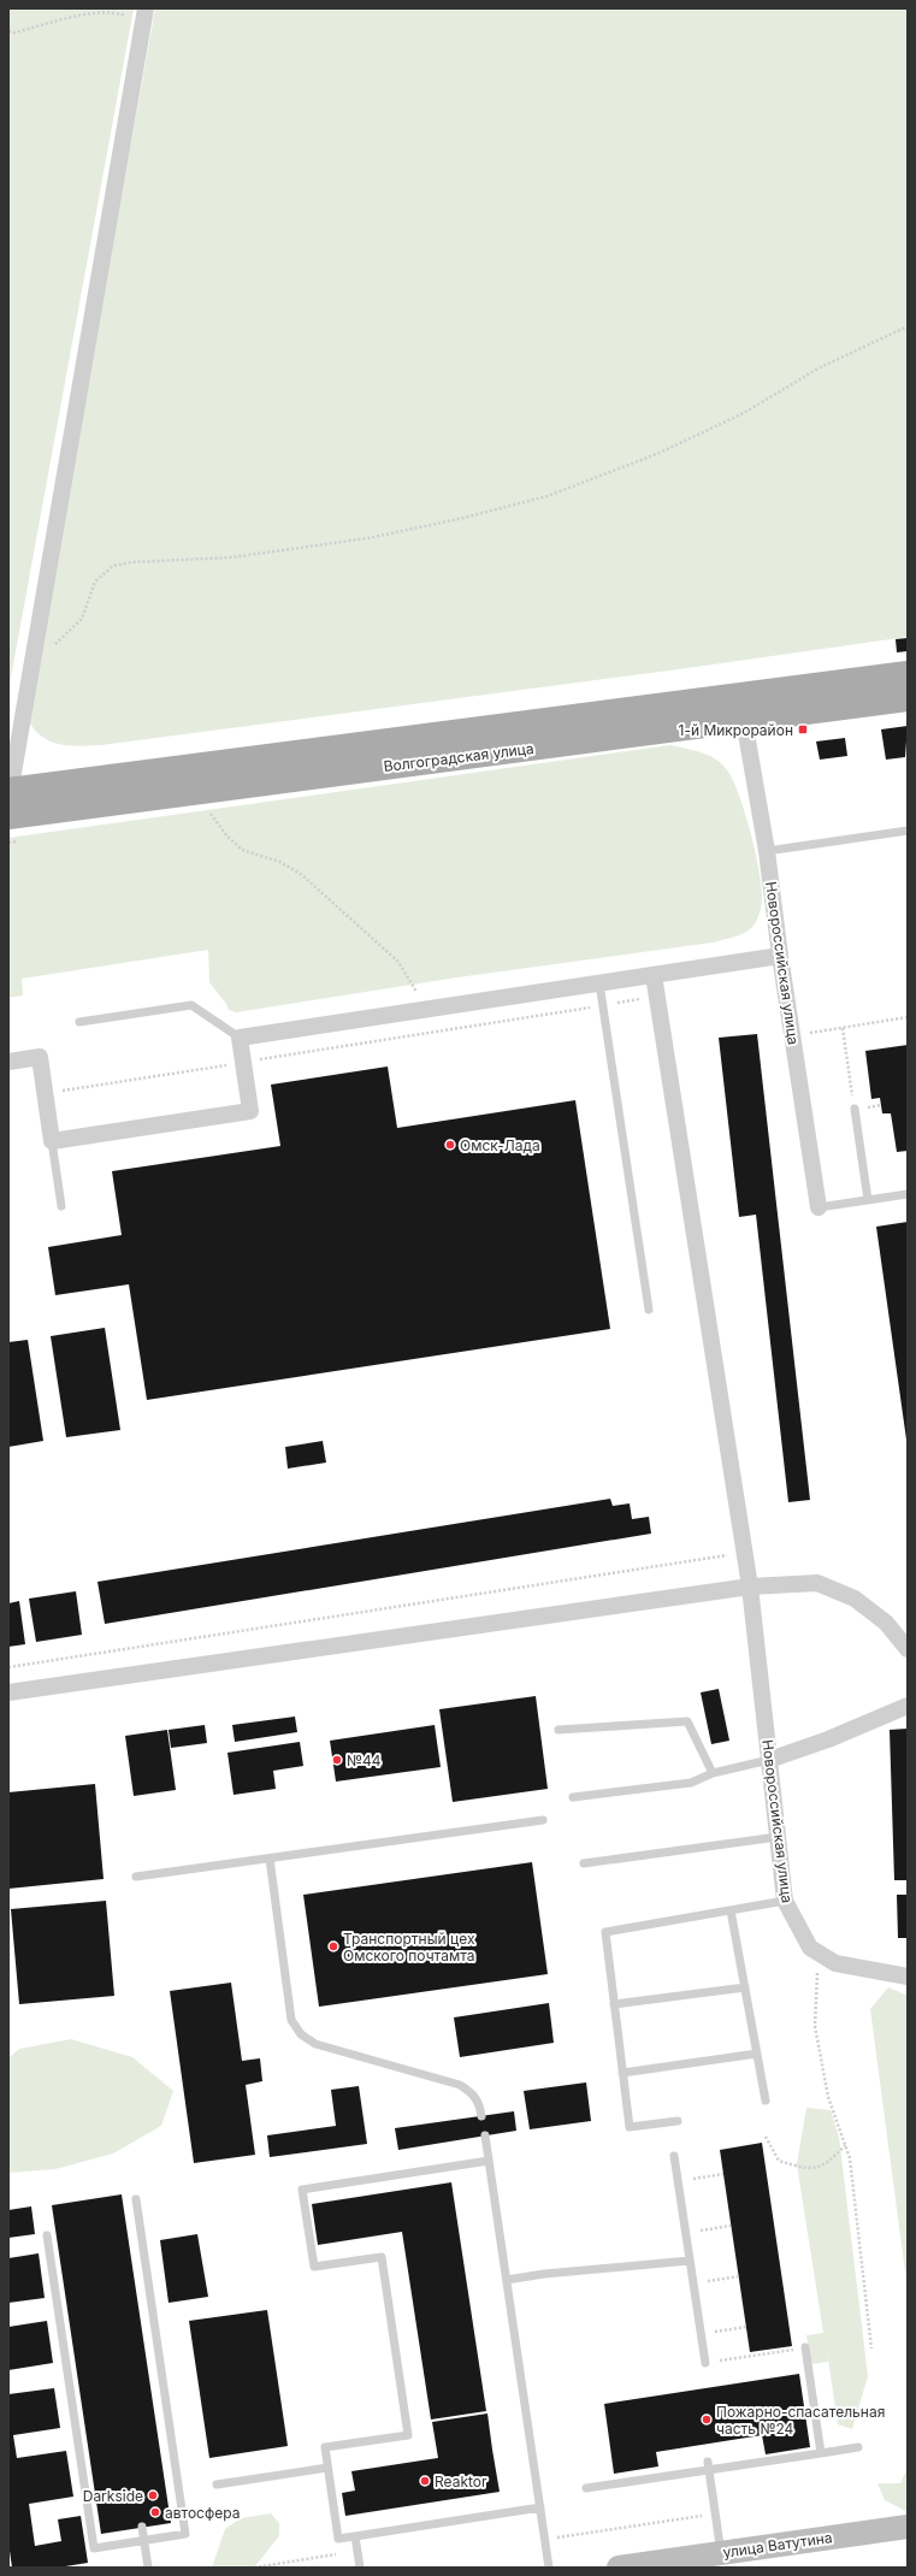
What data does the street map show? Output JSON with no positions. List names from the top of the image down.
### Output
{
  "streets": {
    "main road": ["Волгоградская улица", "улица Ватутина"],
    "street": ["Новороссийская улица"]
  },
  "crossings": [
    ["Волгоградская улица", "Новороссийская улица"]
  ],
  "places": {
    "transit": ["1-й Микрорайон"],
    "other": [
      "Омск-Лада",
      "№44",
      "Транспортный цех Омского почтамта",
      "Пожарно-спасательная часть №24",
      "Reaktor",
      "Darkside",
      "автосфера"
    ]
  }
}
